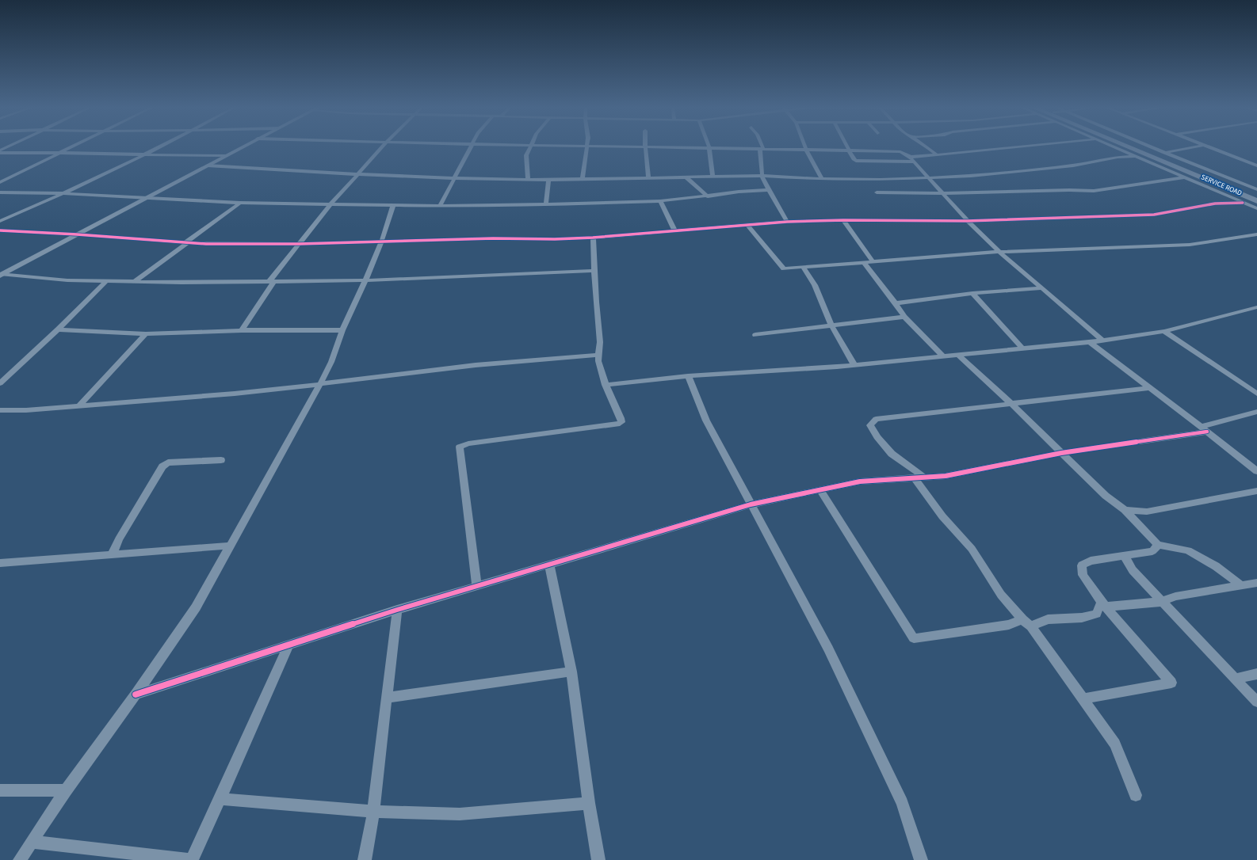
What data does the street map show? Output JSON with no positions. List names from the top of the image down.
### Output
{
  "streets": {
    "street": ["SERVICE ROAD"]
  }
}
